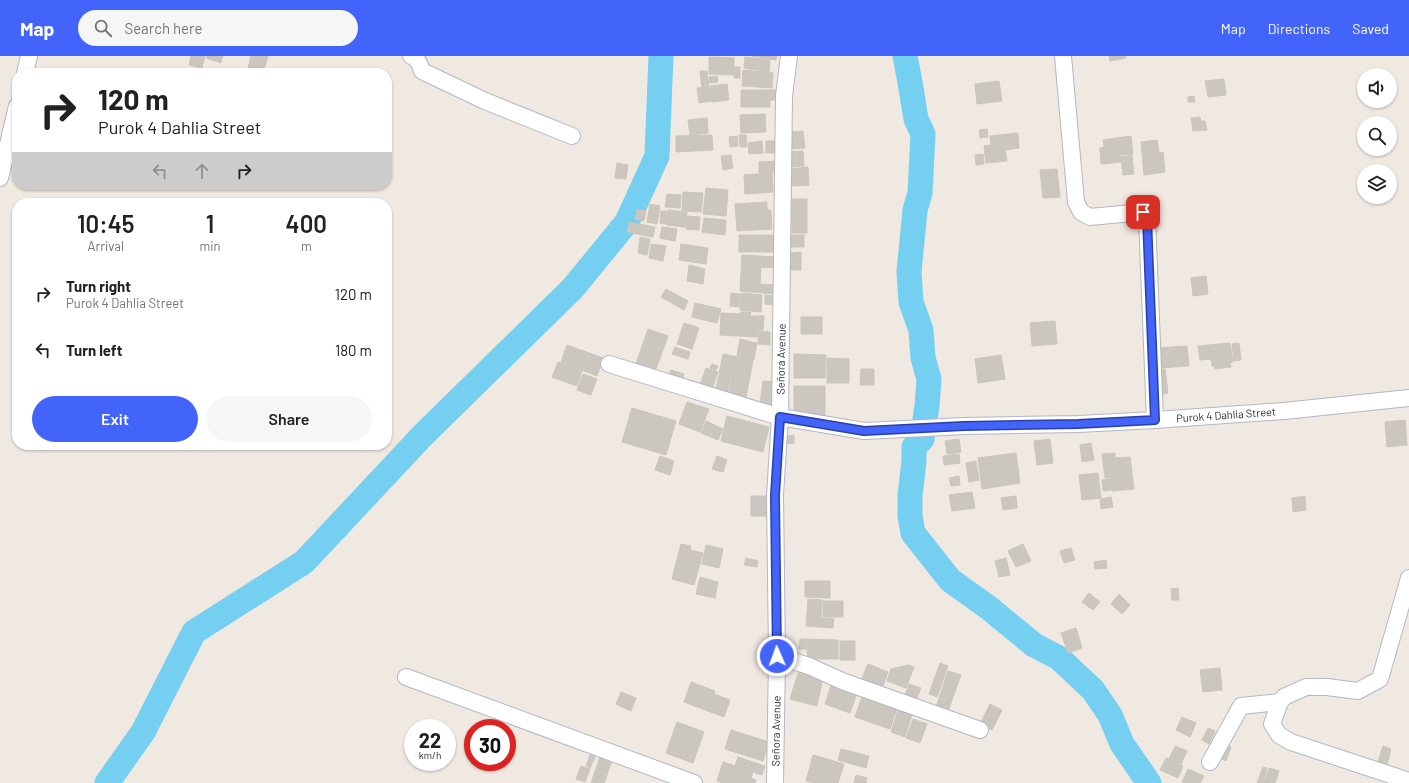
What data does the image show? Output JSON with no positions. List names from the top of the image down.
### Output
{
  "streets": {
    "street": ["Señora Avenue", "Purok 4 Dahlia Street"]
  },
  "crossings": [
    ["Señora Avenue", "Purok 4 Dahlia Street"]
  ],
  "page": {
    "header": "Map",
    "search": "Search here",
    "nav": ["Map", "Directions", "Saved"],
    "turn": ["120 m", "Purok 4 Dahlia Street"],
    "eta": [
      "10:45",
      "Arrival",
      "1",
      "min",
      "400",
      "m"
    ],
    "list": [
      {
        "name": "Turn right",
        "note": "Purok 4 Dahlia Street",
        "value": "120 m"
      },
      {
        "name": "Turn left",
        "value": "180 m"
      }
    ],
    "buttons": ["Exit", "Share"],
    "speed": "22 km/h",
    "limit": "30"
  }
}
